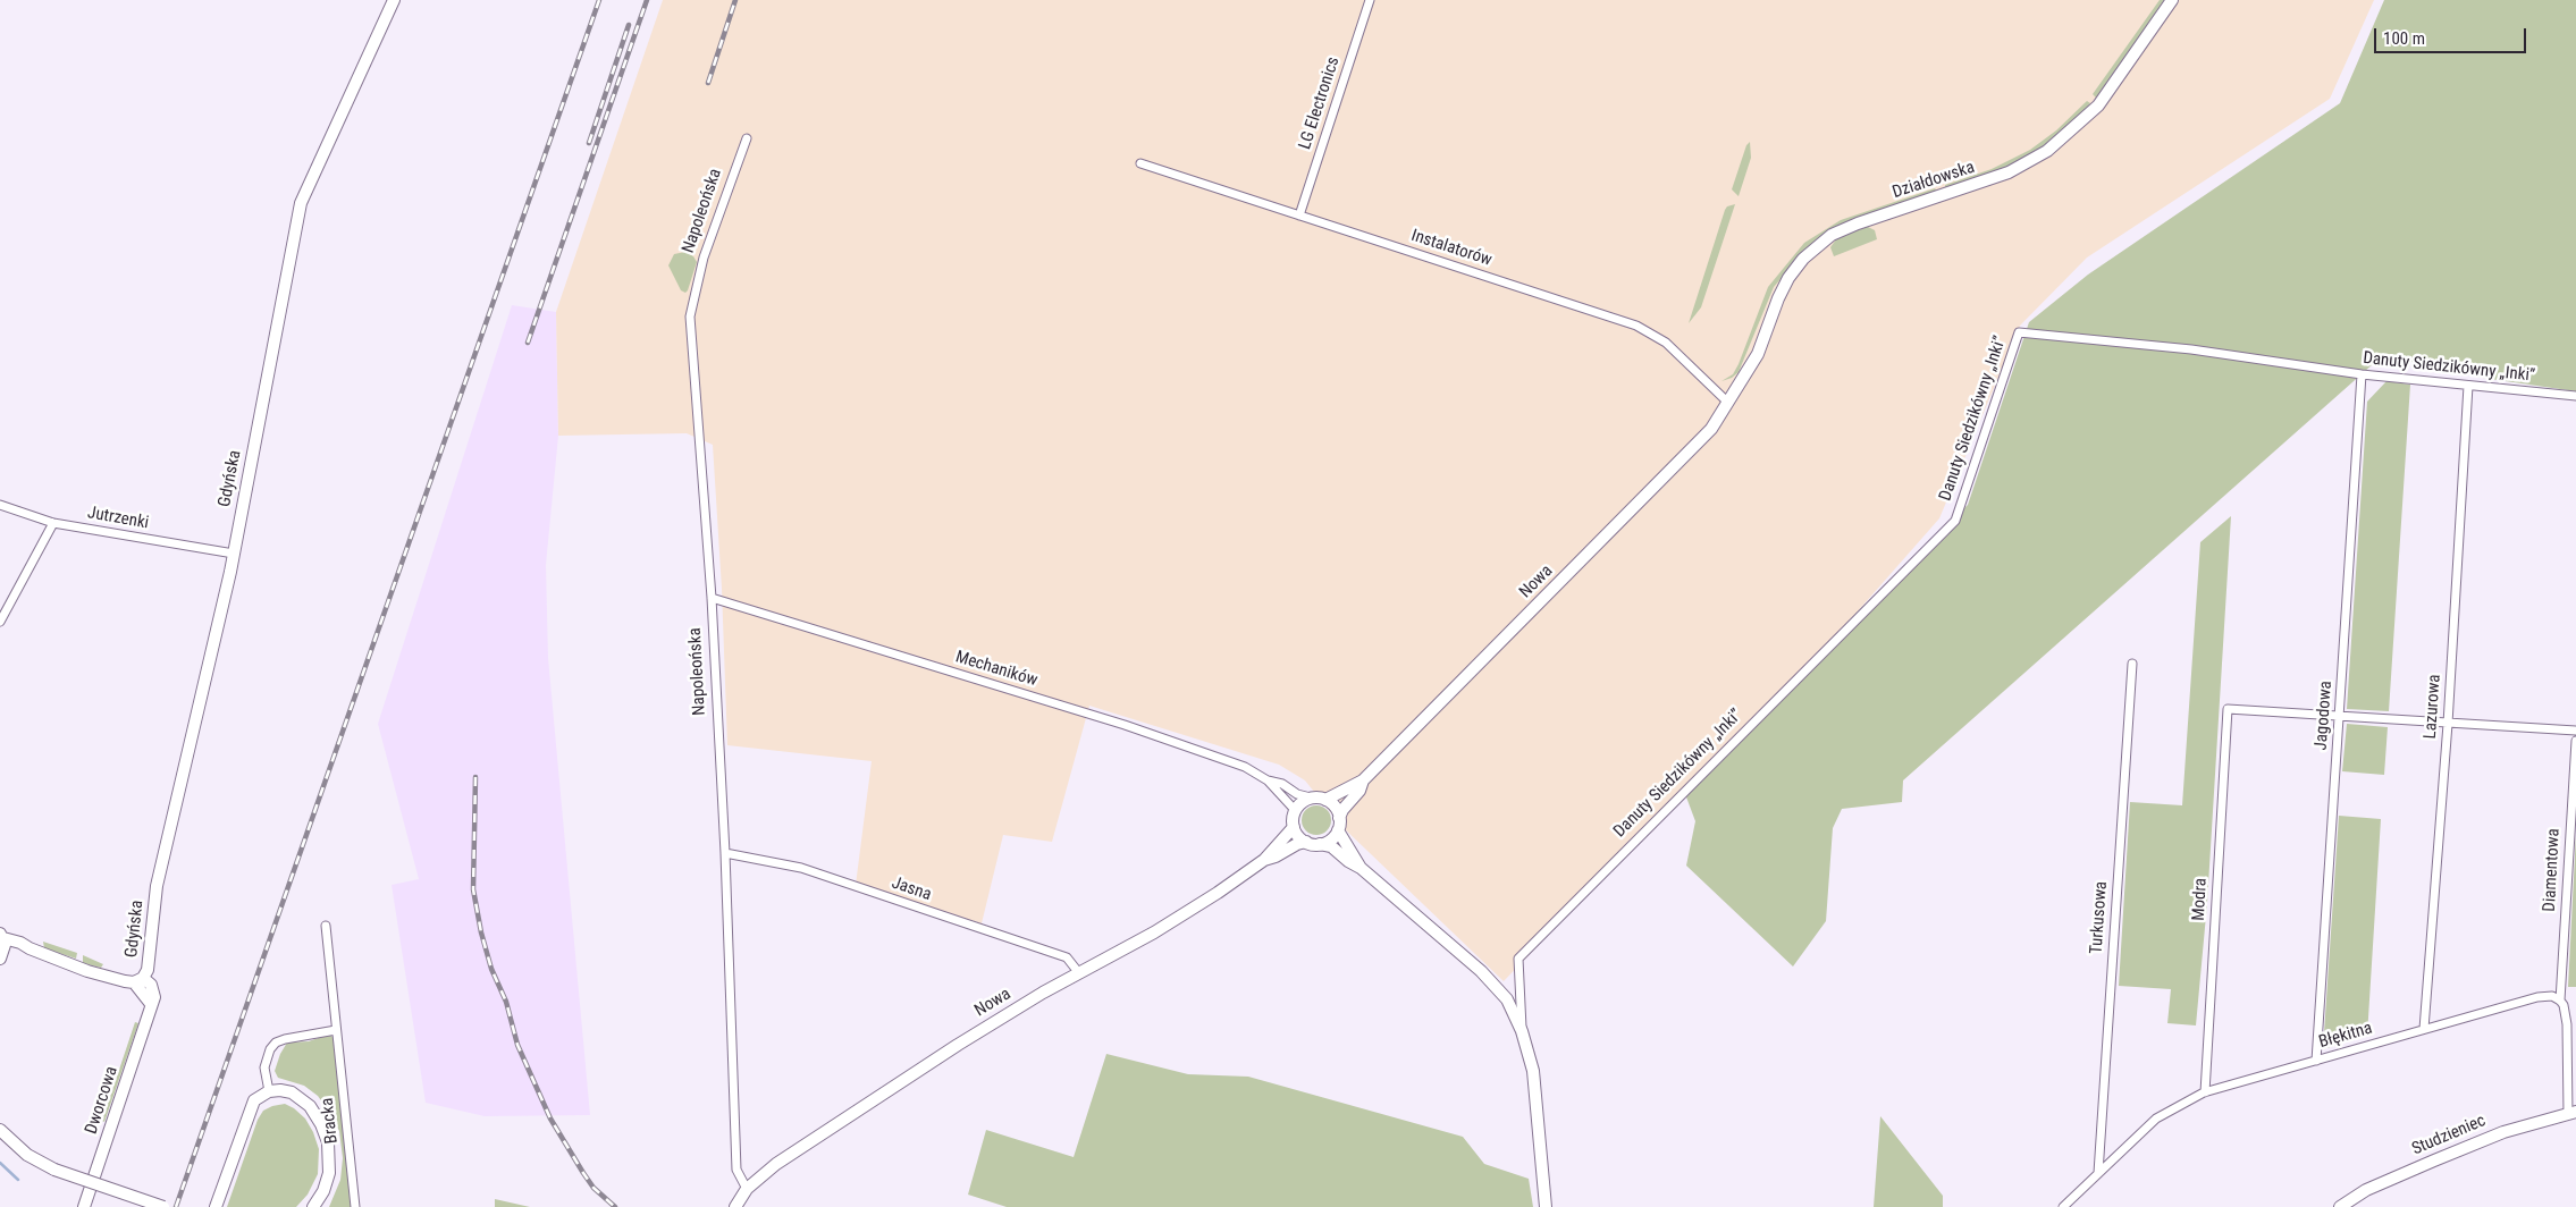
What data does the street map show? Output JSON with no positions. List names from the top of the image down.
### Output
{
  "streets": {
    "street": [
      "LG Electronics",
      "Działdowska",
      "Napoleońska",
      "Instalatorów",
      "Danuty Siedzikówny „Inki”",
      "Gdyńska",
      "Jutrzenki",
      "Nowa",
      "Mechaników",
      "Lazurowa",
      "Jagodowa",
      "Diamentowa",
      "Jasna",
      "Modra",
      "Turkusowa",
      "Błękitna",
      "Dworcowa",
      "Bracka",
      "Studzieniec"
    ]
  },
  "crossings": [
    ["LG Electronics", "Instalatorów"],
    ["Działdowska", "Instalatorów"],
    ["Działdowska", "Nowa"],
    ["Napoleońska", "Nowa"],
    ["Napoleońska", "Mechaników"],
    ["Napoleońska", "Jasna"],
    ["Instalatorów", "Nowa"],
    ["Danuty Siedzikówny „Inki”", "Lazurowa"],
    ["Danuty Siedzikówny „Inki”", "Jagodowa"],
    ["Gdyńska", "Jutrzenki"],
    ["Gdyńska", "Dworcowa"],
    ["Nowa", "Jasna"],
    ["Lazurowa", "Błękitna"],
    ["Jagodowa", "Modra"],
    ["Jagodowa", "Błękitna"],
    ["Diamentowa", "Błękitna"],
    ["Modra", "Błękitna"],
    ["Turkusowa", "Błękitna"]
  ],
  "scale_bar": "100 m"
}
